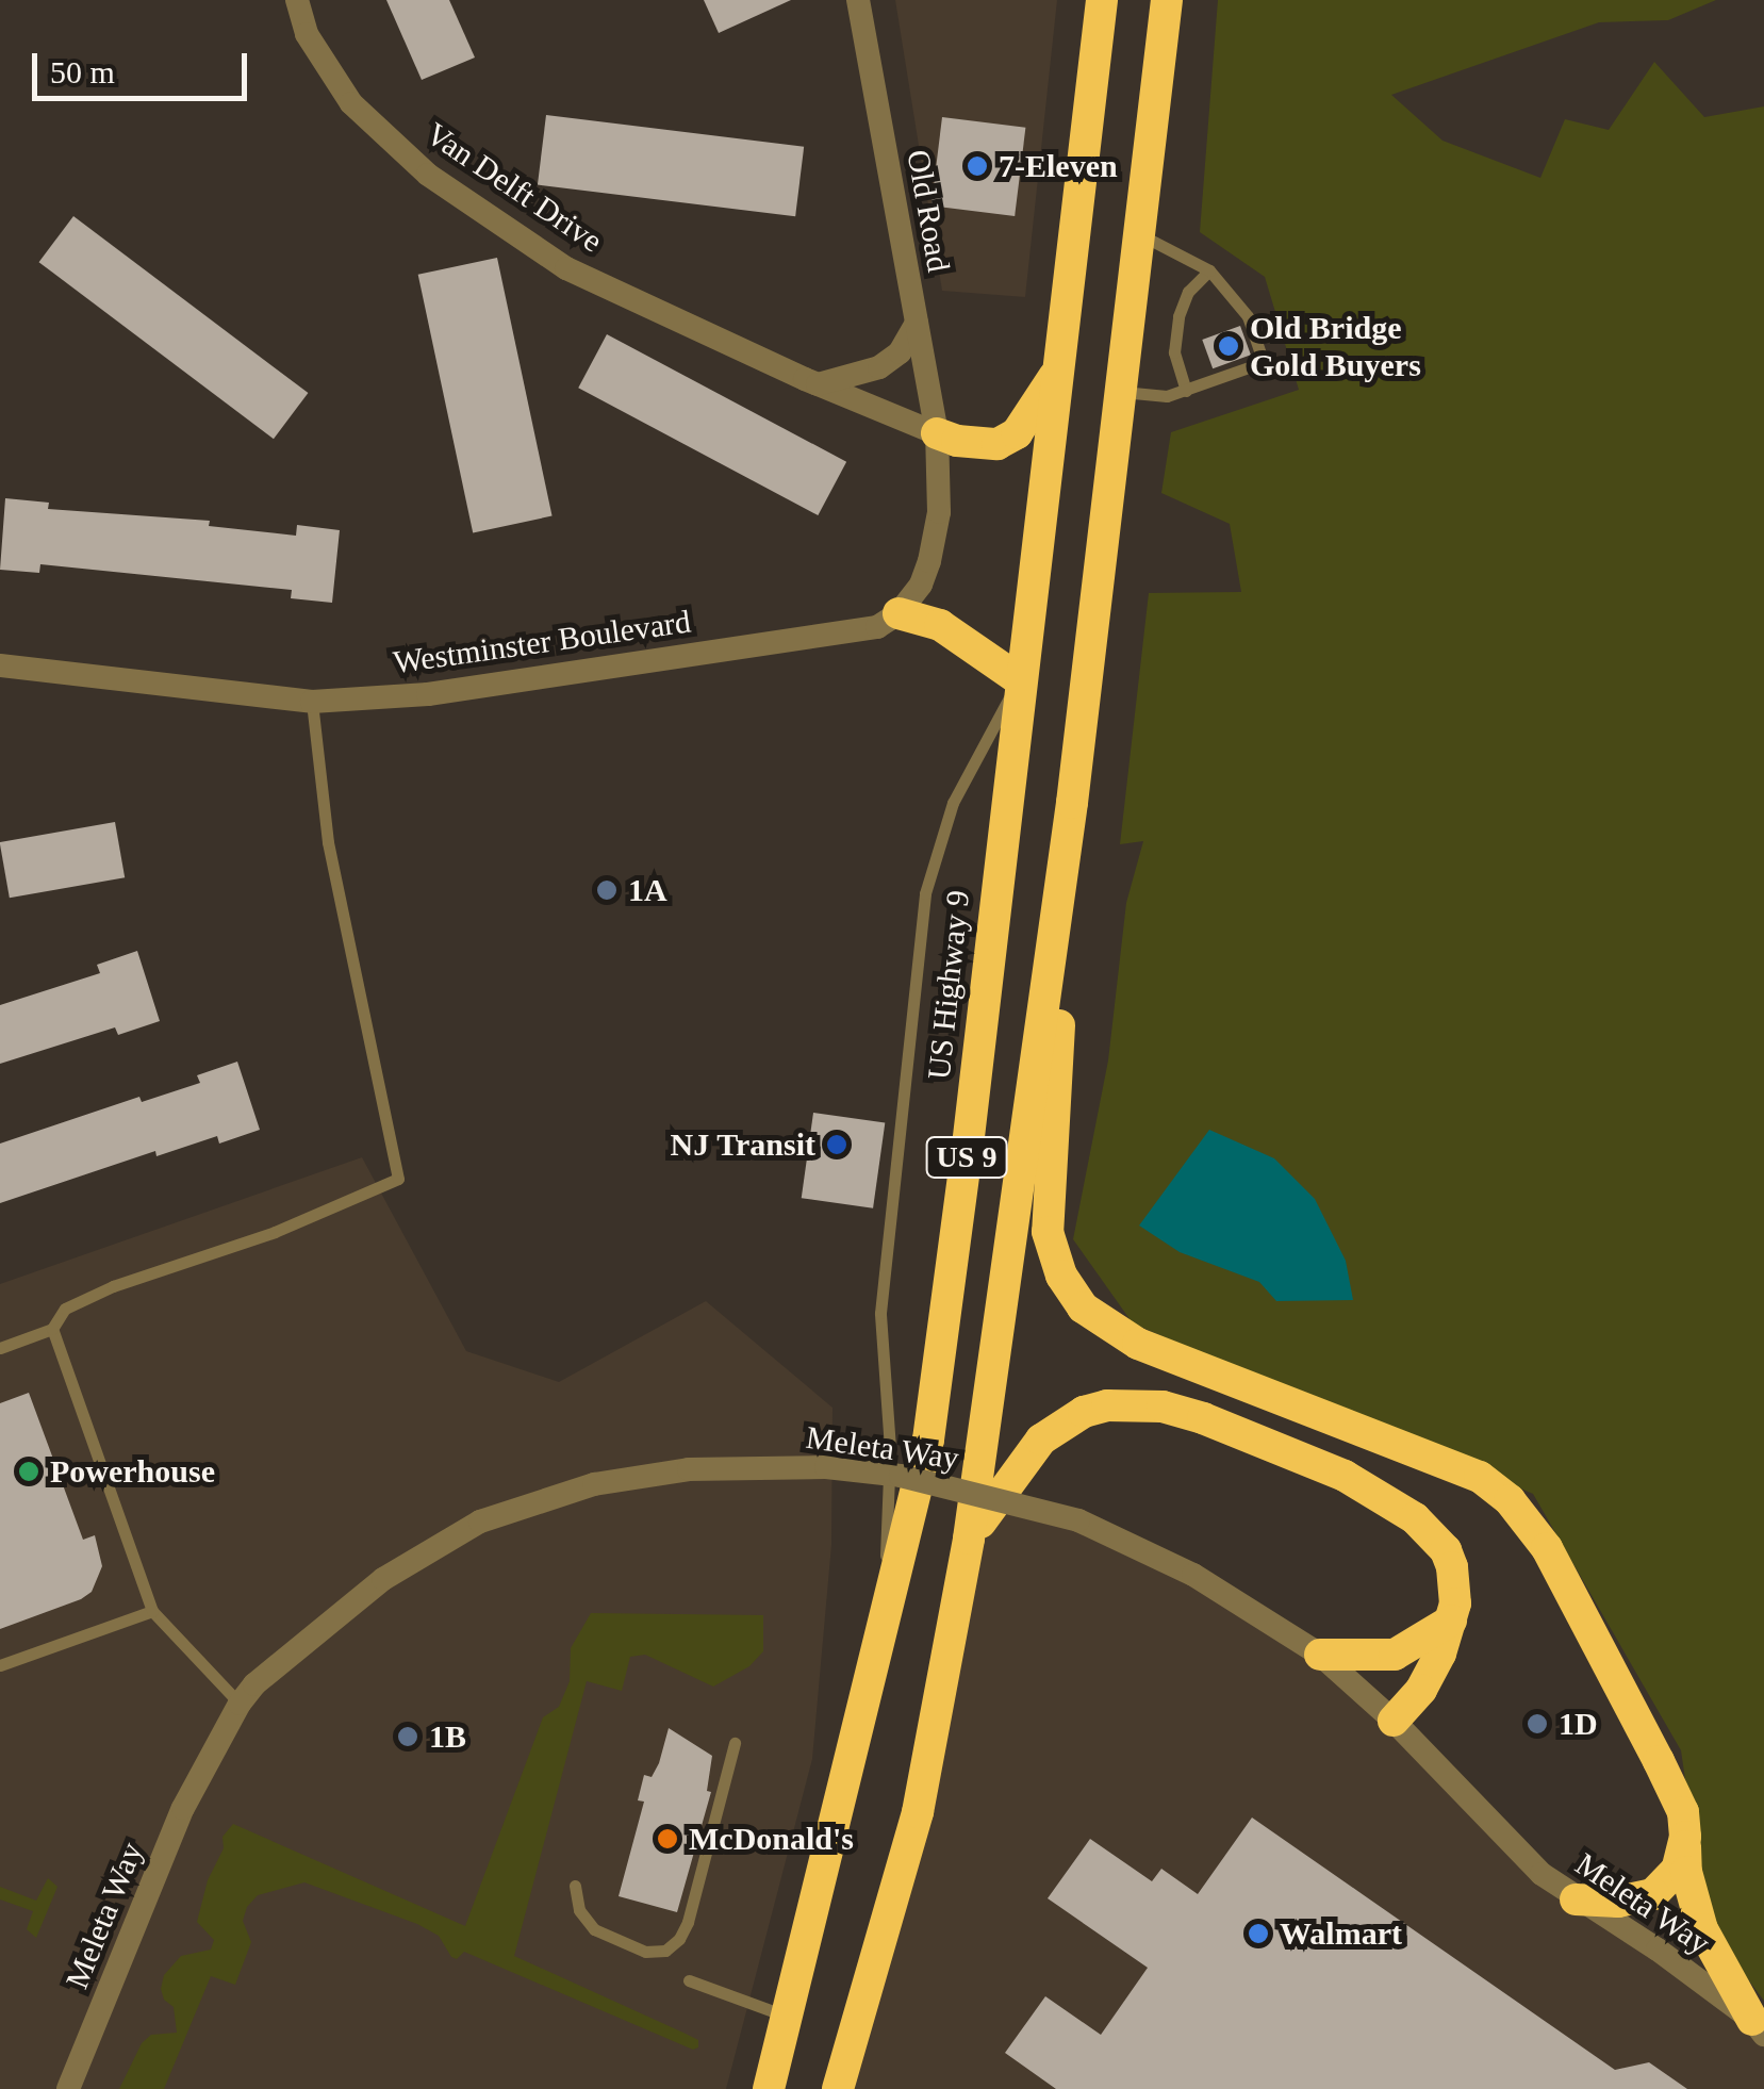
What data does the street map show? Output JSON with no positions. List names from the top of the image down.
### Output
{
  "streets": {
    "highway": ["US Highway 9", "US 9"],
    "street": [
      "Van Delft Drive",
      "Old Road",
      "Westminster Boulevard",
      "Meleta Way"
    ]
  },
  "crossings": [
    ["Van Delft Drive", "Old Road"]
  ],
  "places": [
    "7-Eleven",
    "Old Bridge Gold Buyers",
    "1A",
    "NJ Transit",
    "Powerhouse",
    "1D",
    "1B",
    "McDonald's",
    "Walmart"
  ],
  "scale_bar": "50 m"
}
